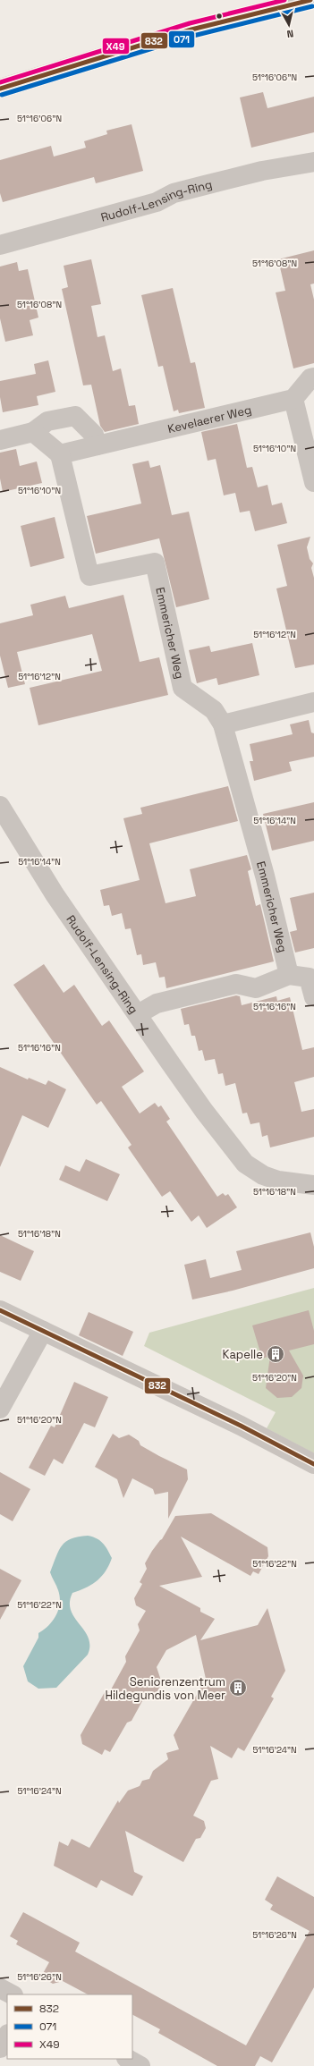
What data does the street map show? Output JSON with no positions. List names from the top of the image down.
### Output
{
  "streets": {
    "street": ["Rudolf-Lensing-Ring", "Kevelaerer Weg", "Emmericher Weg"]
  },
  "crossings": [
    ["Kevelaerer Weg", "Emmericher Weg"]
  ],
  "places": {
    "building": ["Kapelle", "Seniorenzentrum Hildegundis von Meer"]
  },
  "lines": ["transit line 832", "transit line X49", "transit line 071"],
  "legend": ["832", "071", "X49"],
  "north": "bottom",
  "coordinates": [
    "51°16'06\"N",
    "51°16'08\"N",
    "51°16'10\"N",
    "51°16'12\"N",
    "51°16'14\"N",
    "51°16'16\"N",
    "51°16'18\"N",
    "51°16'20\"N",
    "51°16'22\"N",
    "51°16'24\"N",
    "51°16'26\"N"
  ]
}
